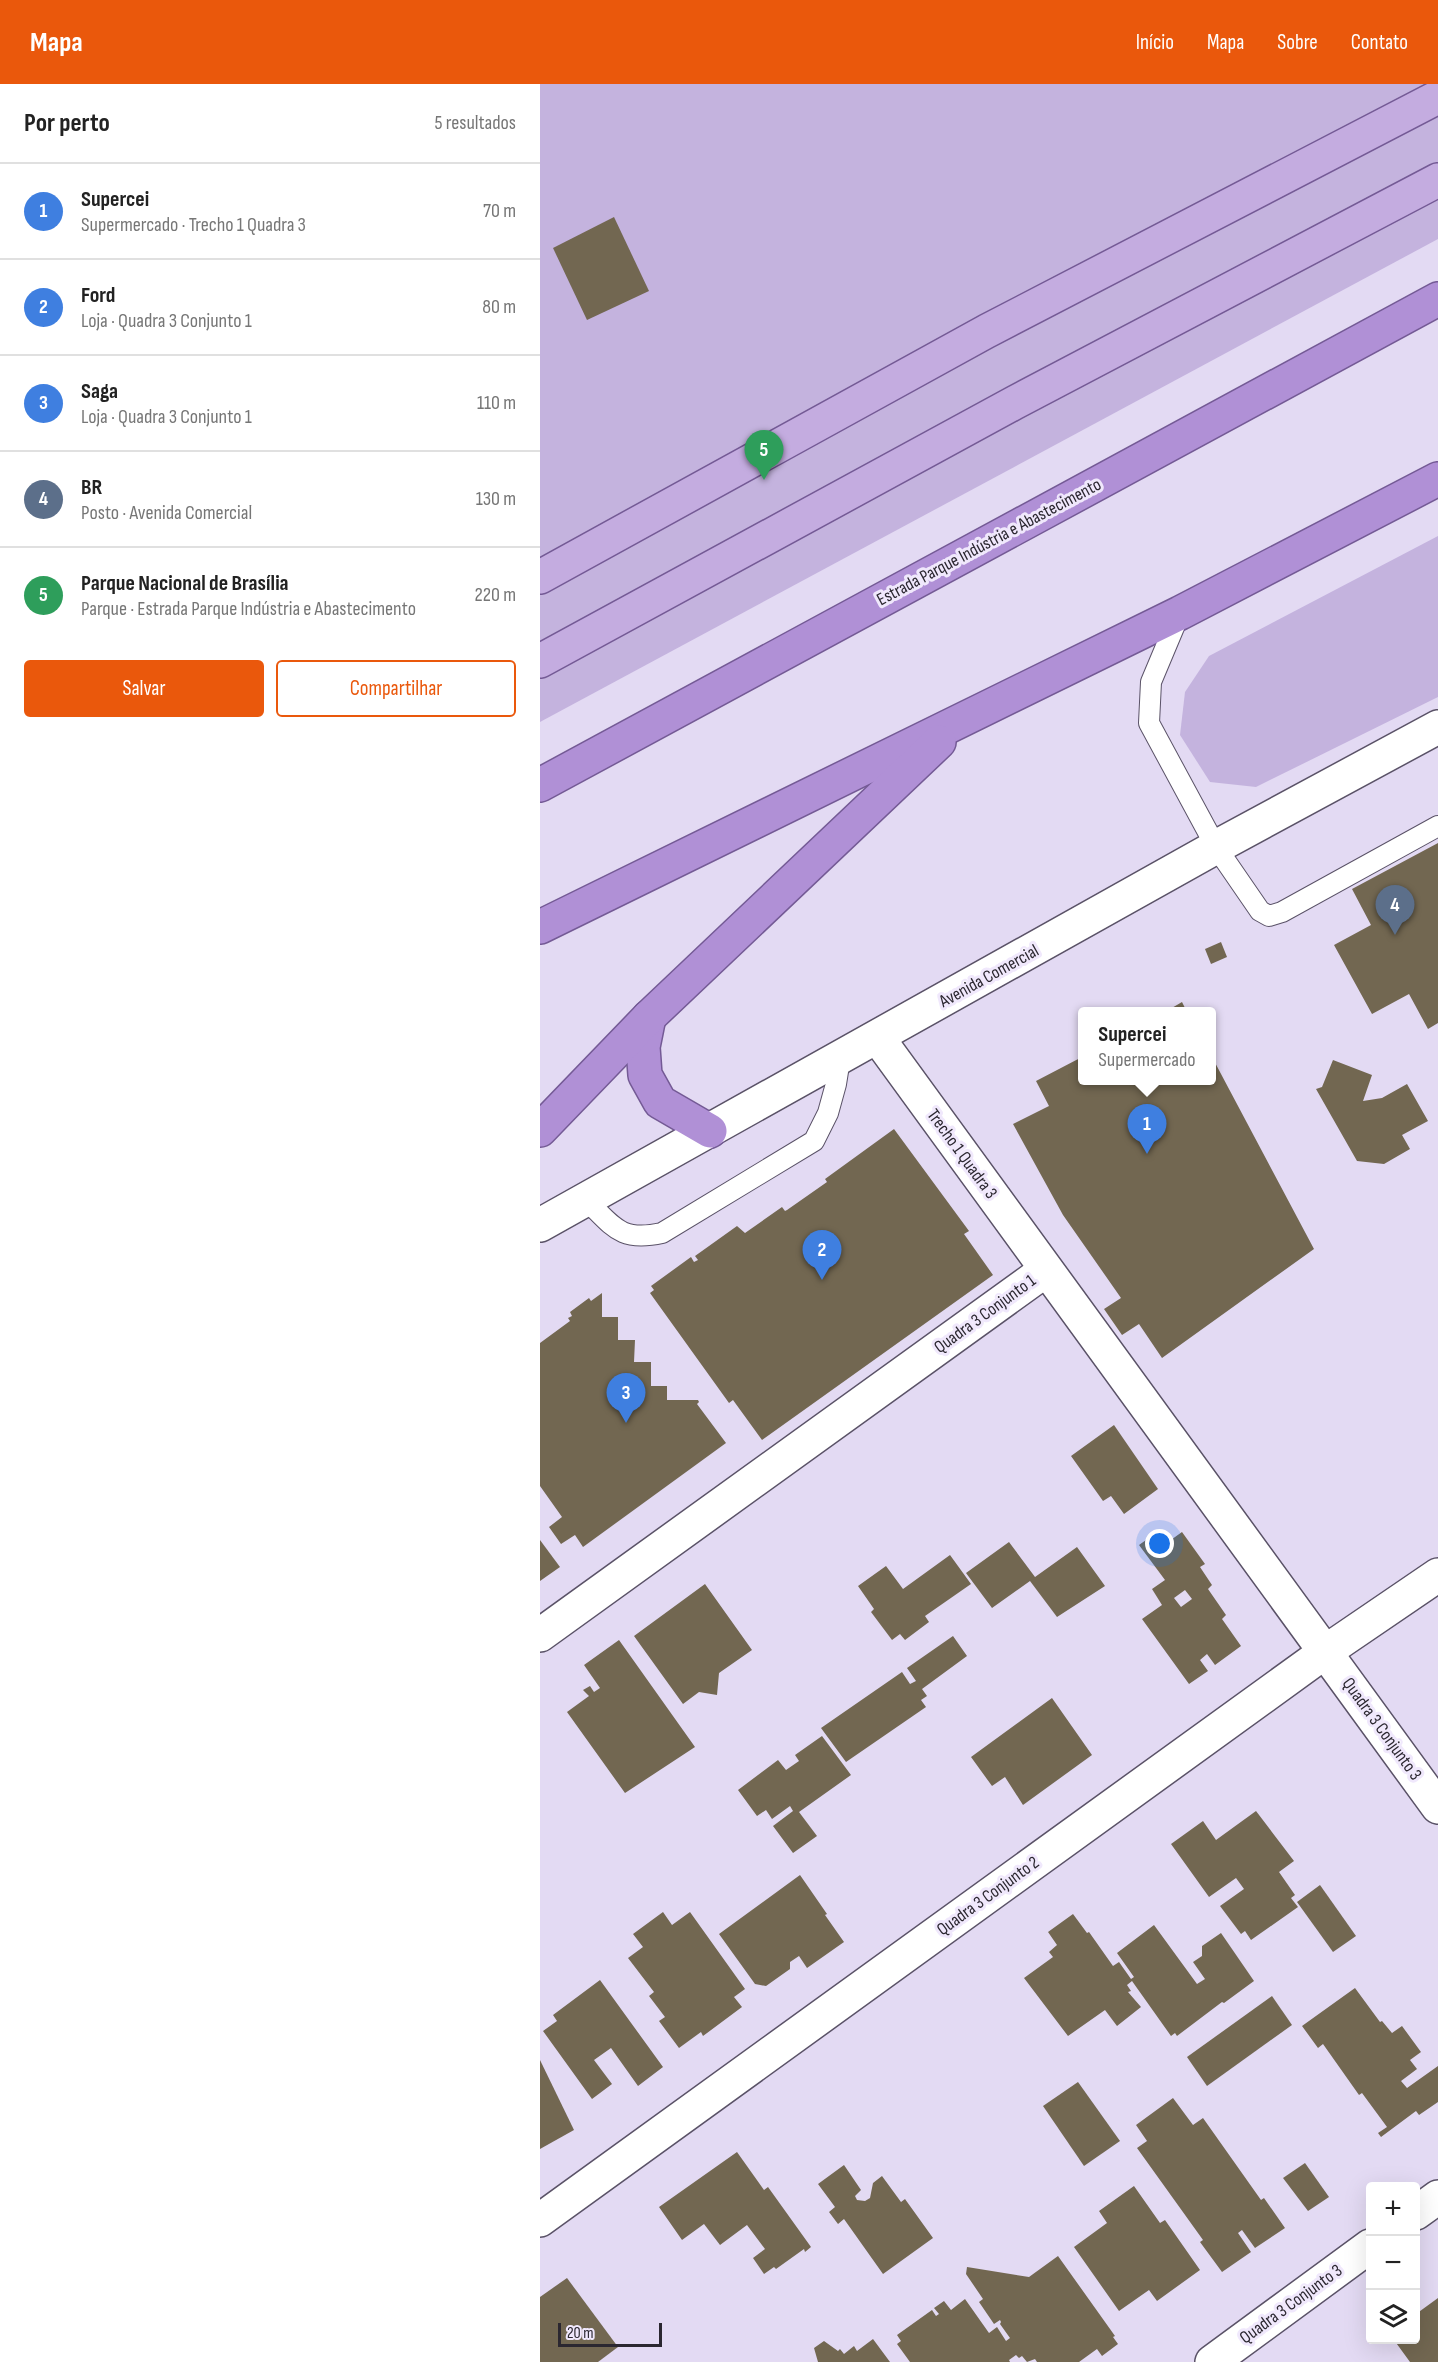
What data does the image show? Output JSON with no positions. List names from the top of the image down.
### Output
{
  "streets": {
    "highway": ["Estrada Parque Indústria e Abastecimento"],
    "street": [
      "Avenida Comercial",
      "Trecho 1 Quadra 3",
      "Quadra 3 Conjunto 1",
      "Quadra 3 Conjunto 3",
      "Quadra 3 Conjunto 2"
    ]
  },
  "crossings": [
    ["Avenida Comercial", "Trecho 1 Quadra 3"],
    ["Trecho 1 Quadra 3", "Quadra 3 Conjunto 1"],
    ["Quadra 3 Conjunto 1", "Quadra 3 Conjunto 3"],
    ["Quadra 3 Conjunto 1", "Quadra 3 Conjunto 2"],
    ["Quadra 3 Conjunto 3", "Quadra 3 Conjunto 2"]
  ],
  "scale_bar": "20 m",
  "page": {
    "header": "Mapa",
    "nav": [
      "Início",
      "Mapa",
      "Sobre",
      "Contato"
    ],
    "heading": ["Por perto", "5 resultados"],
    "list": [
      {
        "mark": "1",
        "name": "Supercei",
        "note": "Supermercado · Trecho 1 Quadra 3",
        "value": "70 m"
      },
      {
        "mark": "2",
        "name": "Ford",
        "note": "Loja · Quadra 3 Conjunto 1",
        "value": "80 m"
      },
      {
        "mark": "3",
        "name": "Saga",
        "note": "Loja · Quadra 3 Conjunto 1",
        "value": "110 m"
      },
      {
        "mark": "4",
        "name": "BR",
        "note": "Posto · Avenida Comercial",
        "value": "130 m"
      },
      {
        "mark": "5",
        "name": "Parque Nacional de Brasília",
        "note": "Parque · Estrada Parque Indústria e Abastecimento",
        "value": "220 m"
      }
    ],
    "pins": [
      "5",
      "4",
      "1",
      "2",
      "3"
    ],
    "buttons": ["Salvar", "Compartilhar"],
    "popup": ["Supercei", "Supermercado"],
    "map_buttons": ["+", "−"],
    "scale": "20 m"
  }
}
